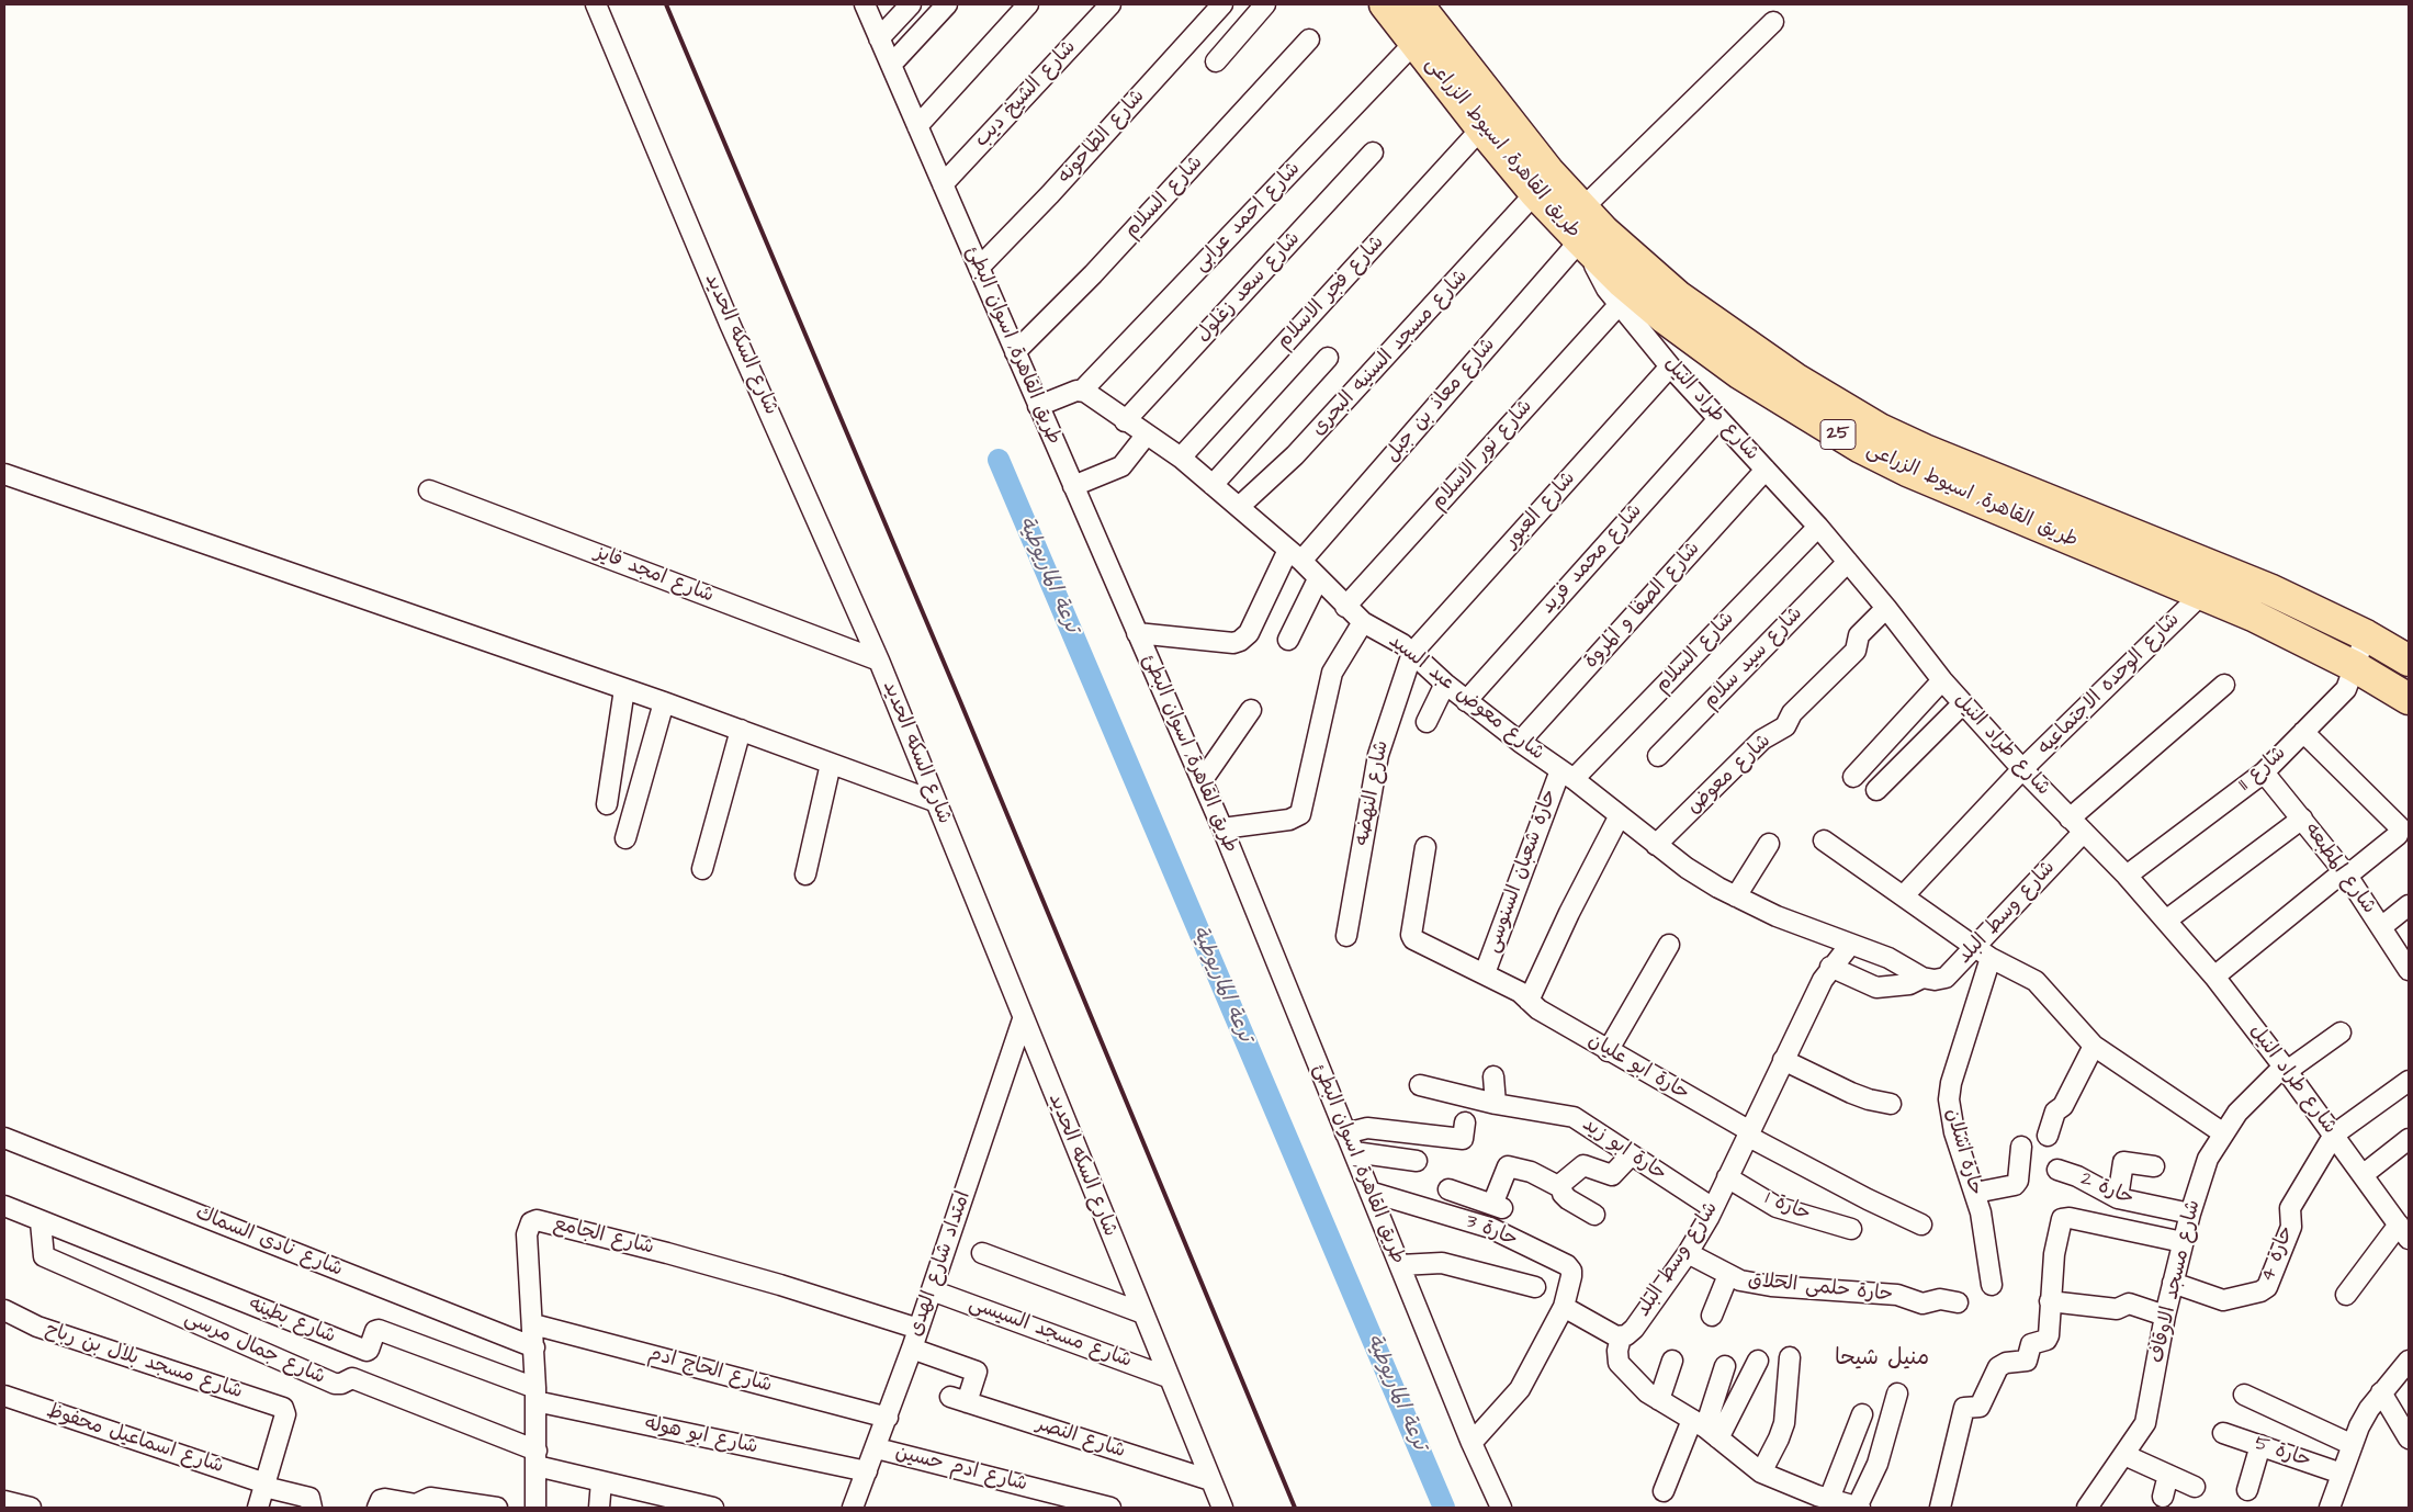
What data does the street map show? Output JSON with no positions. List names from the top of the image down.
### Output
{
  "streets": {
    "highway": ["طريق القاهرة, اسيوط الزراعى", "25"],
    "street": [
      "شارع الشيخ ديب",
      "شارع الطاحونه",
      "شارع السلام",
      "شارع احمد عرابى",
      "شارع سعد زغلول",
      "شارع فجر الاسلام",
      "شارع السكه الحديد",
      "طريق القاهرة, اسوان البطئ",
      "شارع مسجد السنيه البحرى",
      "شارع معاذ بن جبل",
      "شارع طراد النيل",
      "شارع نور الاسلام",
      "شارع العبور",
      "شارع محمد فريد",
      "شارع امجد فايز",
      "شارع الصفا و المروة",
      "شارع سيد سلام",
      "شارع الوحده الاجتماعيه",
      "شارع معوض عبد السيد",
      "شارع 11",
      "شارع معوض",
      "شارع النهضه",
      "شارع المطبعه",
      "حارة شعبان السنوسى",
      "شارع وسط البلد",
      "حارة ابو عليان",
      "حارة ابو زيد",
      "حارة اشلان",
      "حارة 2",
      "حارة 1",
      "حارة 3",
      "شارع الجامع",
      "شارع نادى السماك",
      "حارة 4",
      "امتداد شارع الهدى",
      "شارع مسجد الاوقاف",
      "حارة حلمى الحلاق",
      "شارع بطينه",
      "شارع مسجد السيسى",
      "شارع جمال مرسى",
      "شارع مسجد بلال بن رباح",
      "شارع الحاج ادم",
      "شارع ابو هوله",
      "شارع النصر",
      "شارع اسماعيل محفوظ",
      "حارة 5",
      "شارع ادم حسين"
    ]
  },
  "crossings": [
    ["شارع الشيخ ديب", "طريق القاهرة, اسوان البطئ"],
    ["شارع الطاحونه", "طريق القاهرة, اسوان البطئ"],
    ["طريق القاهرة, اسيوط الزراعى", "شارع احمد عرابى"],
    ["طريق القاهرة, اسيوط الزراعى", "شارع فجر الاسلام"],
    ["طريق القاهرة, اسيوط الزراعى", "شارع مسجد السنيه البحرى"],
    ["طريق القاهرة, اسيوط الزراعى", "شارع معاذ بن جبل"],
    ["طريق القاهرة, اسيوط الزراعى", "شارع طراد النيل"],
    ["طريق القاهرة, اسيوط الزراعى", "شارع الوحده الاجتماعيه"],
    ["طريق القاهرة, اسيوط الزراعى", "شارع 11"],
    ["شارع السلام", "طريق القاهرة, اسوان البطئ"],
    ["شارع السلام", "شارع طراد النيل"],
    ["شارع السلام", "شارع معوض عبد السيد"],
    ["شارع السلام", "حارة شعبان السنوسى"],
    ["شارع احمد عرابى", "شارع معوض عبد السيد"],
    ["شارع سعد زغلول", "شارع معوض عبد السيد"],
    ["شارع فجر الاسلام", "شارع معوض عبد السيد"],
    ["شارع السكه الحديد", "شارع امجد فايز"],
    ["شارع السكه الحديد", "امتداد شارع الهدى"],
    ["شارع السكه الحديد", "شارع مسجد السيسى"],
    ["شارع السكه الحديد", "شارع النصر"],
    ["طريق القاهرة, اسوان البطئ", "شارع معاذ بن جبل"],
    ["طريق القاهرة, اسوان البطئ", "حارة 3"],
    ["شارع مسجد السنيه البحرى", "شارع معوض عبد السيد"],
    ["شارع معاذ بن جبل", "شارع طراد النيل"],
    ["شارع معاذ بن جبل", "شارع معوض عبد السيد"],
    ["شارع طراد النيل", "شارع نور الاسلام"],
    ["شارع طراد النيل", "شارع العبور"],
    ["شارع طراد النيل", "شارع محمد فريد"],
    ["شارع طراد النيل", "شارع الصفا و المروة"],
    ["شارع طراد النيل", "شارع سيد سلام"],
    ["شارع طراد النيل", "شارع الوحده الاجتماعيه"],
    ["شارع طراد النيل", "شارع 11"],
    ["شارع طراد النيل", "شارع معوض"],
    ["شارع طراد النيل", "شارع وسط البلد"],
    ["شارع طراد النيل", "حارة 4"],
    ["شارع طراد النيل", "شارع مسجد الاوقاف"],
    ["شارع نور الاسلام", "شارع معوض عبد السيد"],
    ["شارع العبور", "شارع معوض عبد السيد"],
    ["شارع العبور", "شارع النهضه"],
    ["شارع محمد فريد", "شارع معوض عبد السيد"],
    ["شارع الصفا و المروة", "شارع معوض عبد السيد"],
    ["شارع معوض عبد السيد", "شارع معوض"],
    ["شارع معوض عبد السيد", "شارع النهضه"],
    ["شارع معوض عبد السيد", "حارة شعبان السنوسى"],
    ["شارع معوض عبد السيد", "شارع وسط البلد"],
    ["شارع 11", "شارع المطبعه"],
    ["حارة شعبان السنوسى", "حارة ابو عليان"],
    ["شارع وسط البلد", "حارة ابو عليان"],
    ["شارع وسط البلد", "حارة ابو زيد"],
    ["شارع وسط البلد", "حارة اشلان"],
    ["شارع وسط البلد", "حارة 1"],
    ["شارع وسط البلد", "حارة حلمى الحلاق"],
    ["حارة 2", "شارع مسجد الاوقاف"],
    ["شارع الجامع", "شارع نادى السماك"],
    ["شارع الجامع", "امتداد شارع الهدى"],
    ["شارع الجامع", "شارع بطينه"],
    ["شارع الجامع", "شارع جمال مرسى"],
    ["شارع الجامع", "شارع الحاج ادم"],
    ["شارع الجامع", "شارع ابو هوله"],
    ["حارة 4", "شارع مسجد الاوقاف"],
    ["امتداد شارع الهدى", "شارع مسجد السيسى"],
    ["امتداد شارع الهدى", "شارع الحاج ادم"],
    ["امتداد شارع الهدى", "شارع ابو هوله"],
    ["امتداد شارع الهدى", "شارع النصر"],
    ["امتداد شارع الهدى", "شارع ادم حسين"],
    ["شارع بطينه", "شارع جمال مرسى"],
    ["شارع بطينه", "شارع ابو هوله"],
    ["شارع مسجد بلال بن رباح", "شارع اسماعيل محفوظ"]
  ],
  "districts": ["منيل شيحا"],
  "water": ["ترعة الماريوطية"]
}
